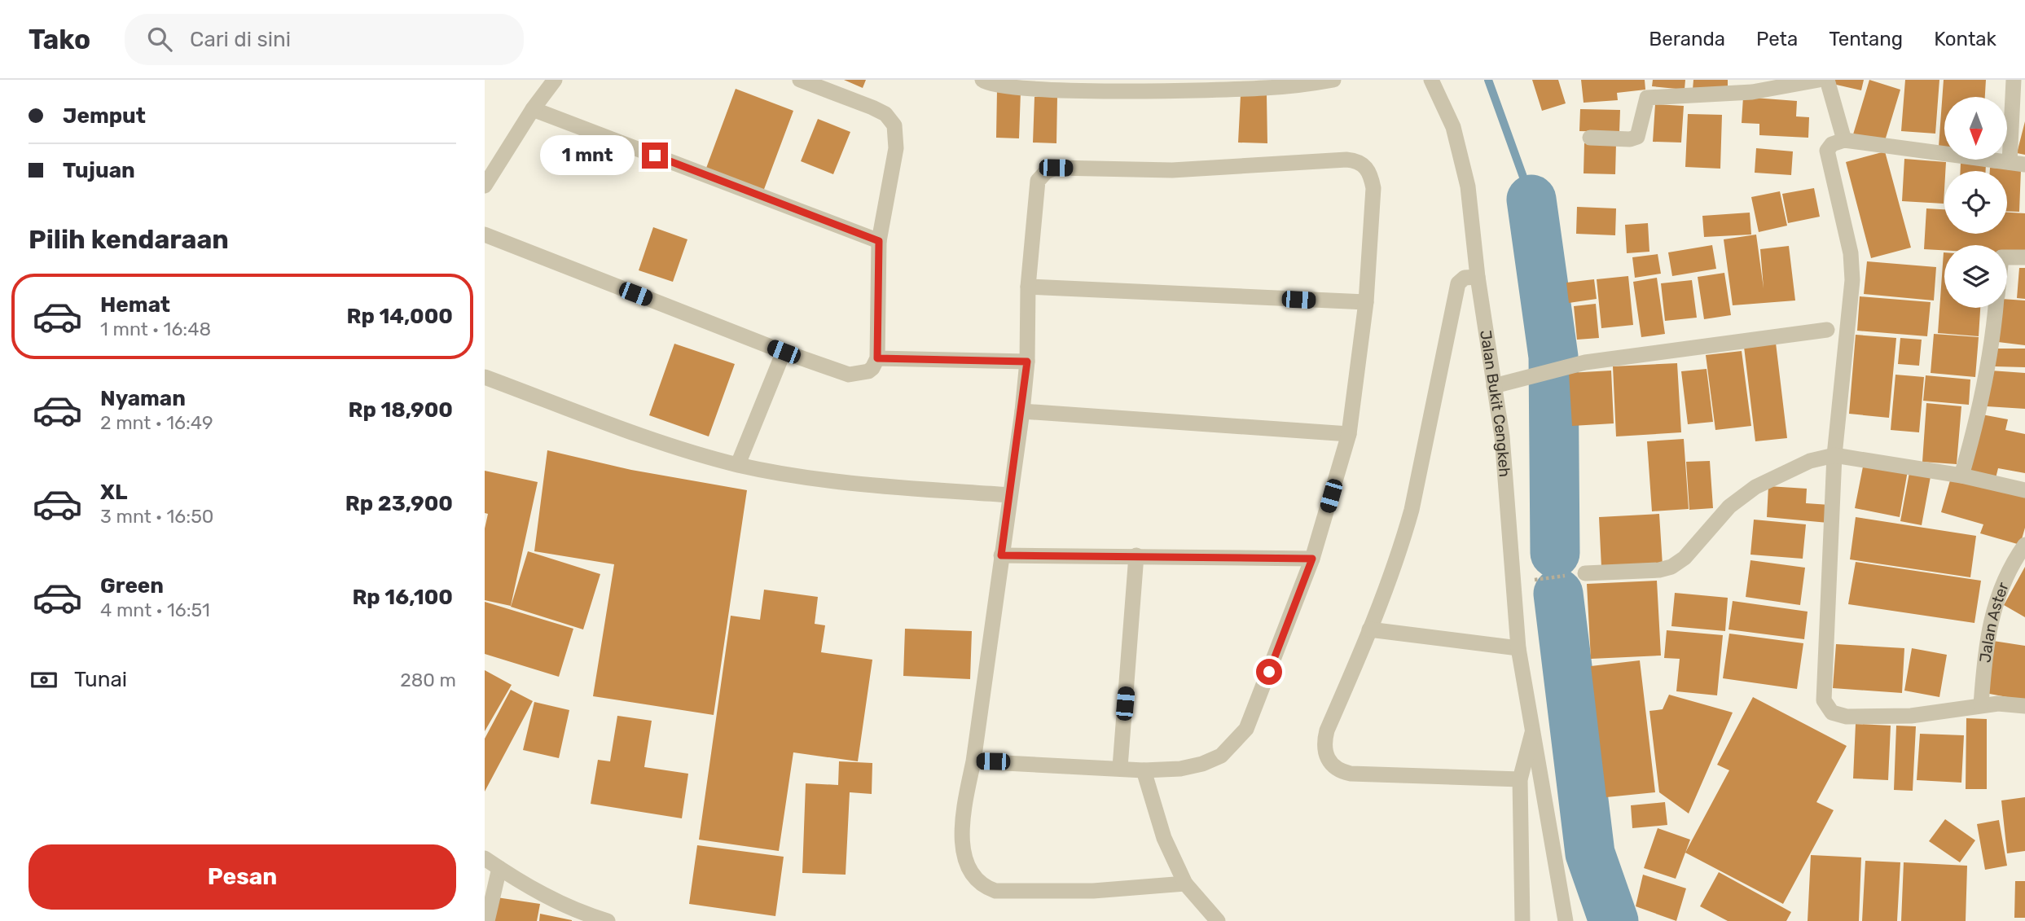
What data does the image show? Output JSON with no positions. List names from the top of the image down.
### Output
{
  "streets": {
    "street": ["Jalan Bukit Cengkeh", "Jalan Aster"]
  },
  "north": "bottom",
  "page": {
    "header": "Tako",
    "search": "Cari di sini",
    "nav": [
      "Beranda",
      "Peta",
      "Tentang",
      "Kontak"
    ],
    "banner": ["Jemput", "Tujuan"],
    "bubble": "1 mnt",
    "heading": "Pilih kendaraan",
    "list": [
      {
        "name": "Hemat",
        "note": "1 mnt · 16:48",
        "value": "Rp 14,000"
      },
      {
        "name": "Nyaman",
        "note": "2 mnt · 16:49",
        "value": "Rp 18,900"
      },
      {
        "name": "XL",
        "note": "3 mnt · 16:50",
        "value": "Rp 23,900"
      },
      {
        "name": "Green",
        "note": "4 mnt · 16:51",
        "value": "Rp 16,100"
      }
    ],
    "pay": ["Tunai", "280 m"],
    "buttons": "Pesan"
  }
}
